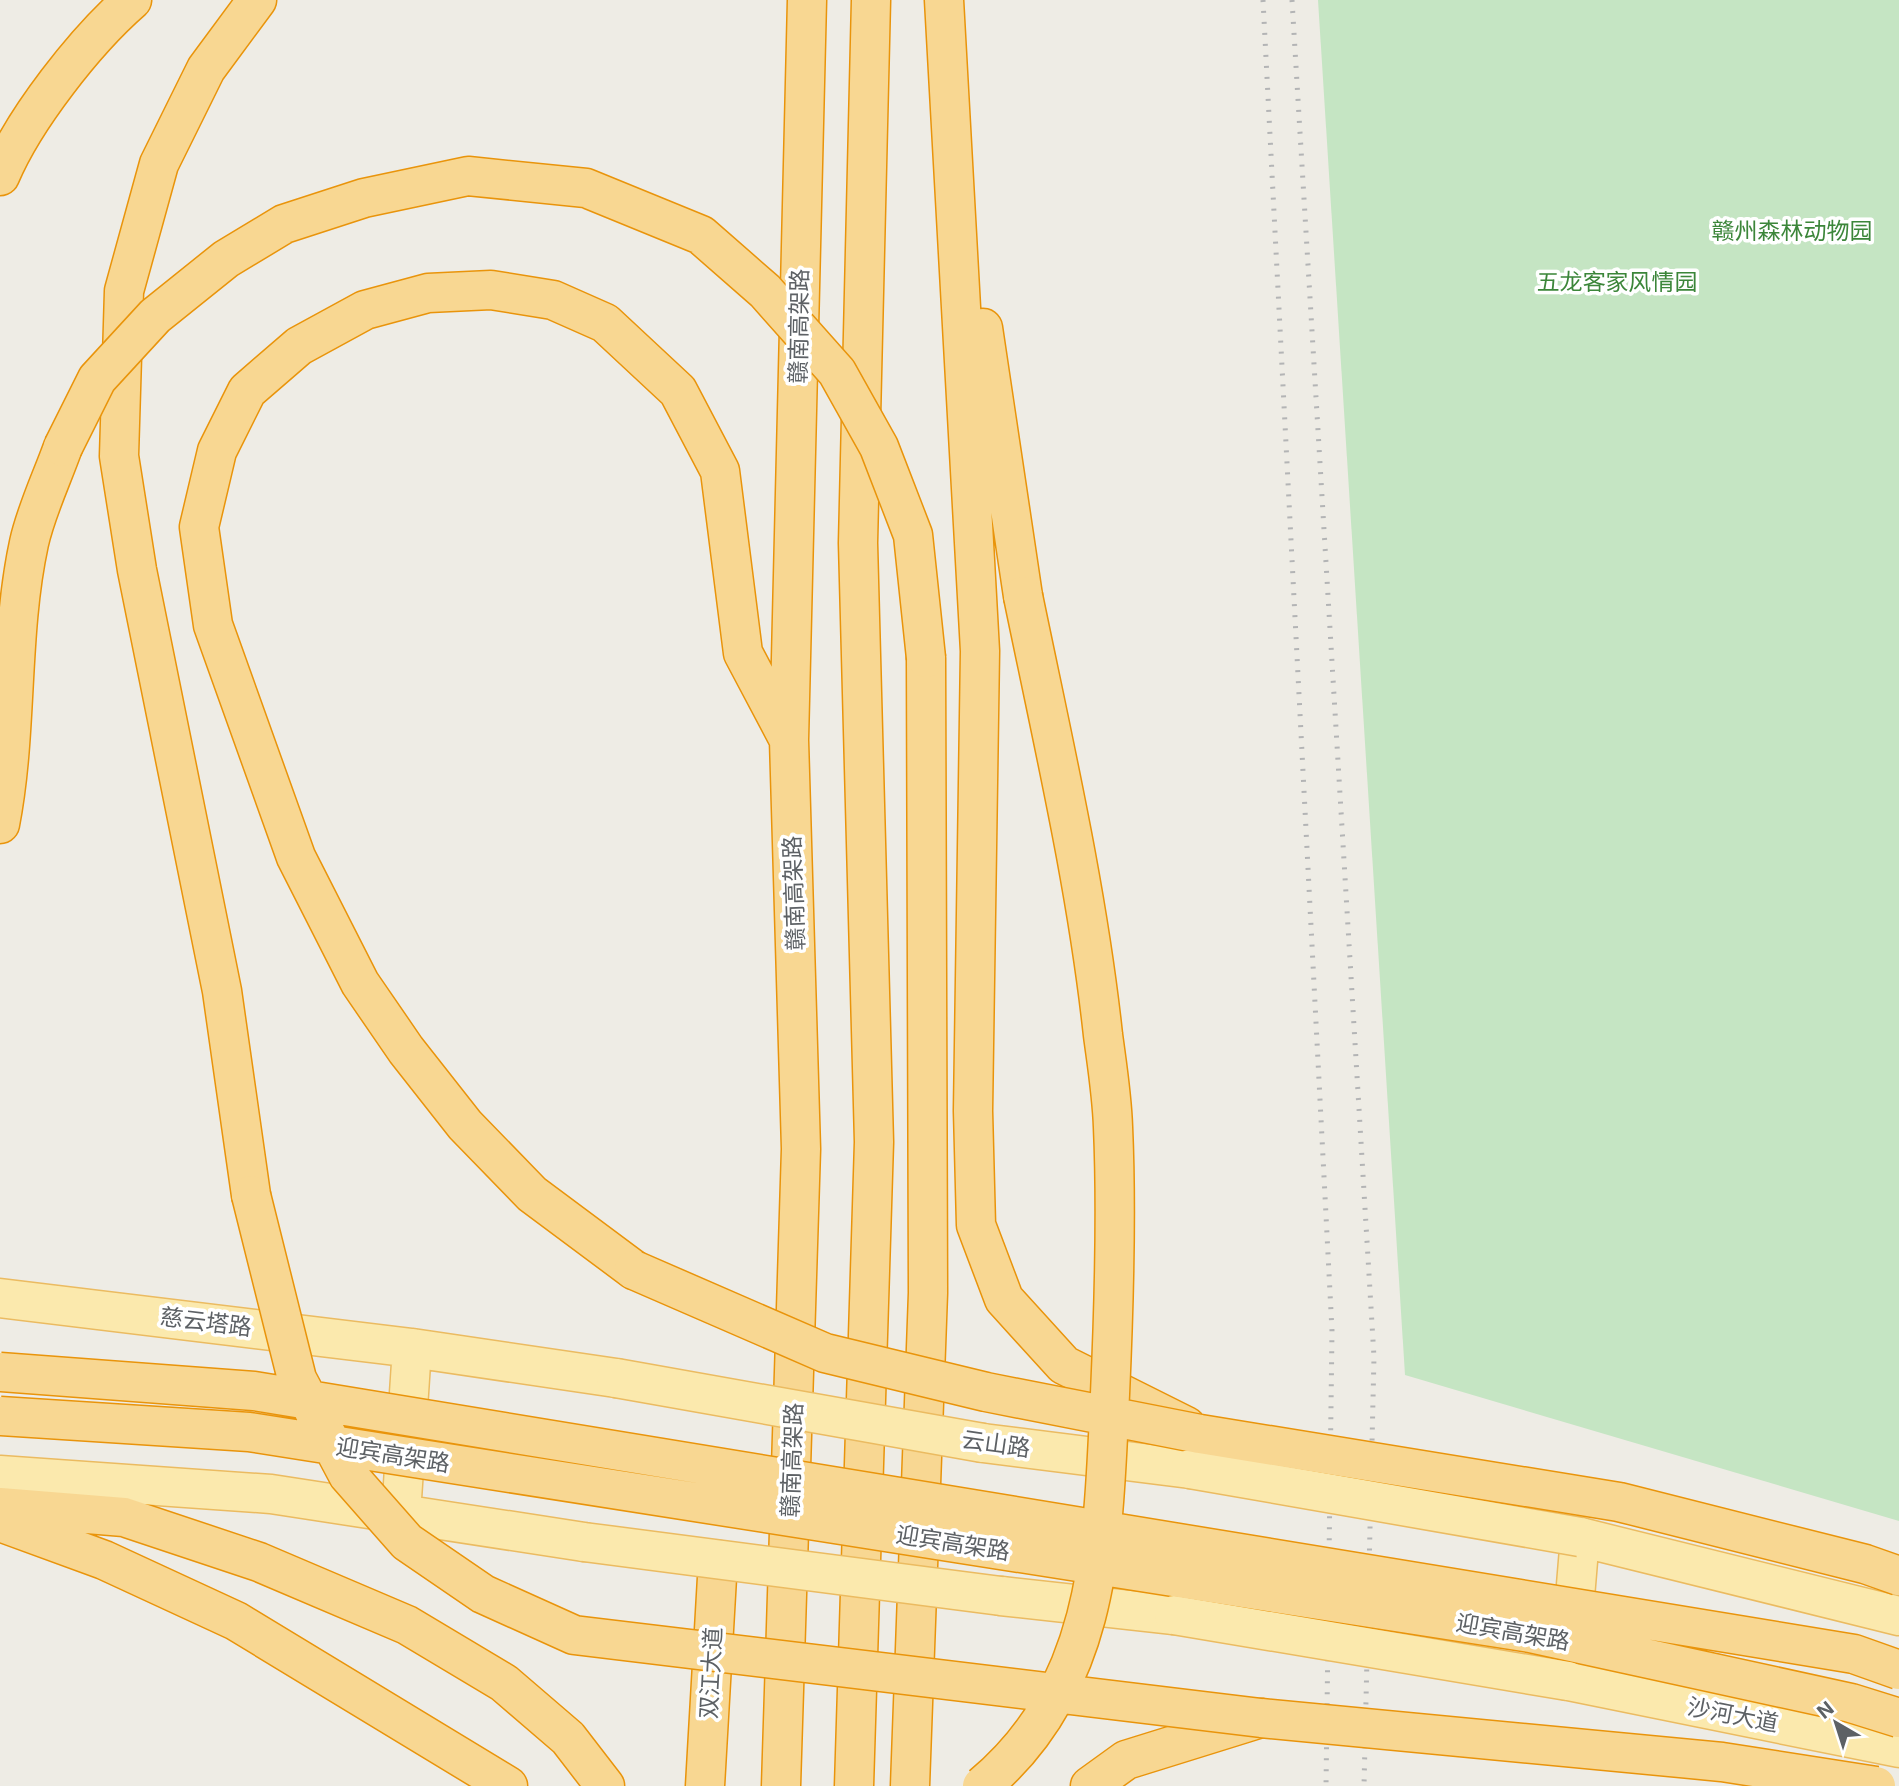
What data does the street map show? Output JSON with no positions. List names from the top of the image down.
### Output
{
  "streets": {
    "highway": ["赣南高架路", "迎宾高架路", "双江大道"],
    "main road": ["慈云塔路", "云山路", "沙河大道"]
  },
  "crossings": [
    ["慈云塔路", "云山路"],
    ["双江大道", "沙河大道"]
  ],
  "parks": ["赣州森林动物园", "五龙客家风情园"],
  "north": "top left"
}
